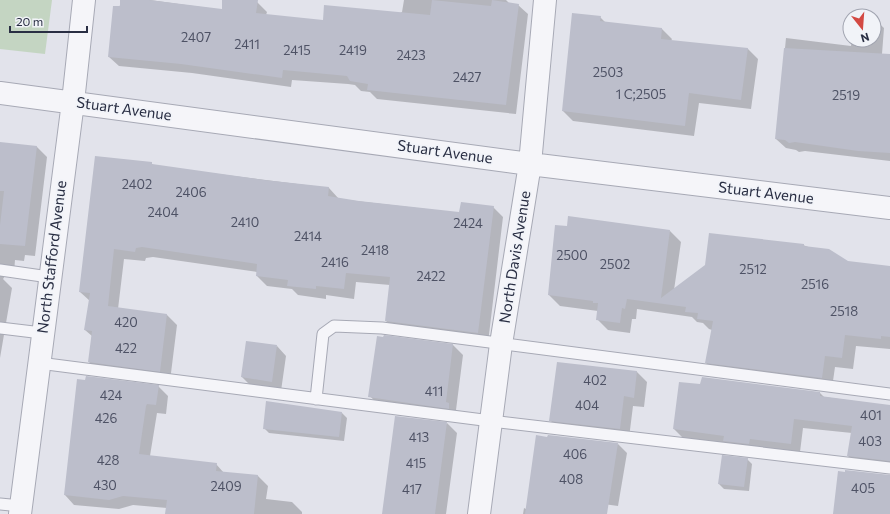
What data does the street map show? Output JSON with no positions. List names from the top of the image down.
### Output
{
  "streets": {
    "street": ["Stuart Avenue", "North Stafford Avenue", "North Davis Avenue"]
  },
  "crossings": [
    ["Stuart Avenue", "North Stafford Avenue"],
    ["Stuart Avenue", "North Davis Avenue"]
  ],
  "house_numbers": [
    "2407",
    "2411",
    "2415",
    "2419",
    "2423",
    "2503",
    "2427",
    "1 C;2505",
    "2519",
    "2402",
    "2406",
    "2404",
    "2410",
    "2424",
    "2414",
    "2418",
    "2500",
    "2416",
    "2502",
    "2512",
    "2422",
    "2516",
    "2518",
    "420",
    "422",
    "402",
    "411",
    "424",
    "404",
    "401",
    "426",
    "413",
    "403",
    "406",
    "428",
    "415",
    "408",
    "430",
    "2409",
    "405",
    "417"
  ],
  "scale_bar": "20 m",
  "north": "bottom"
}
